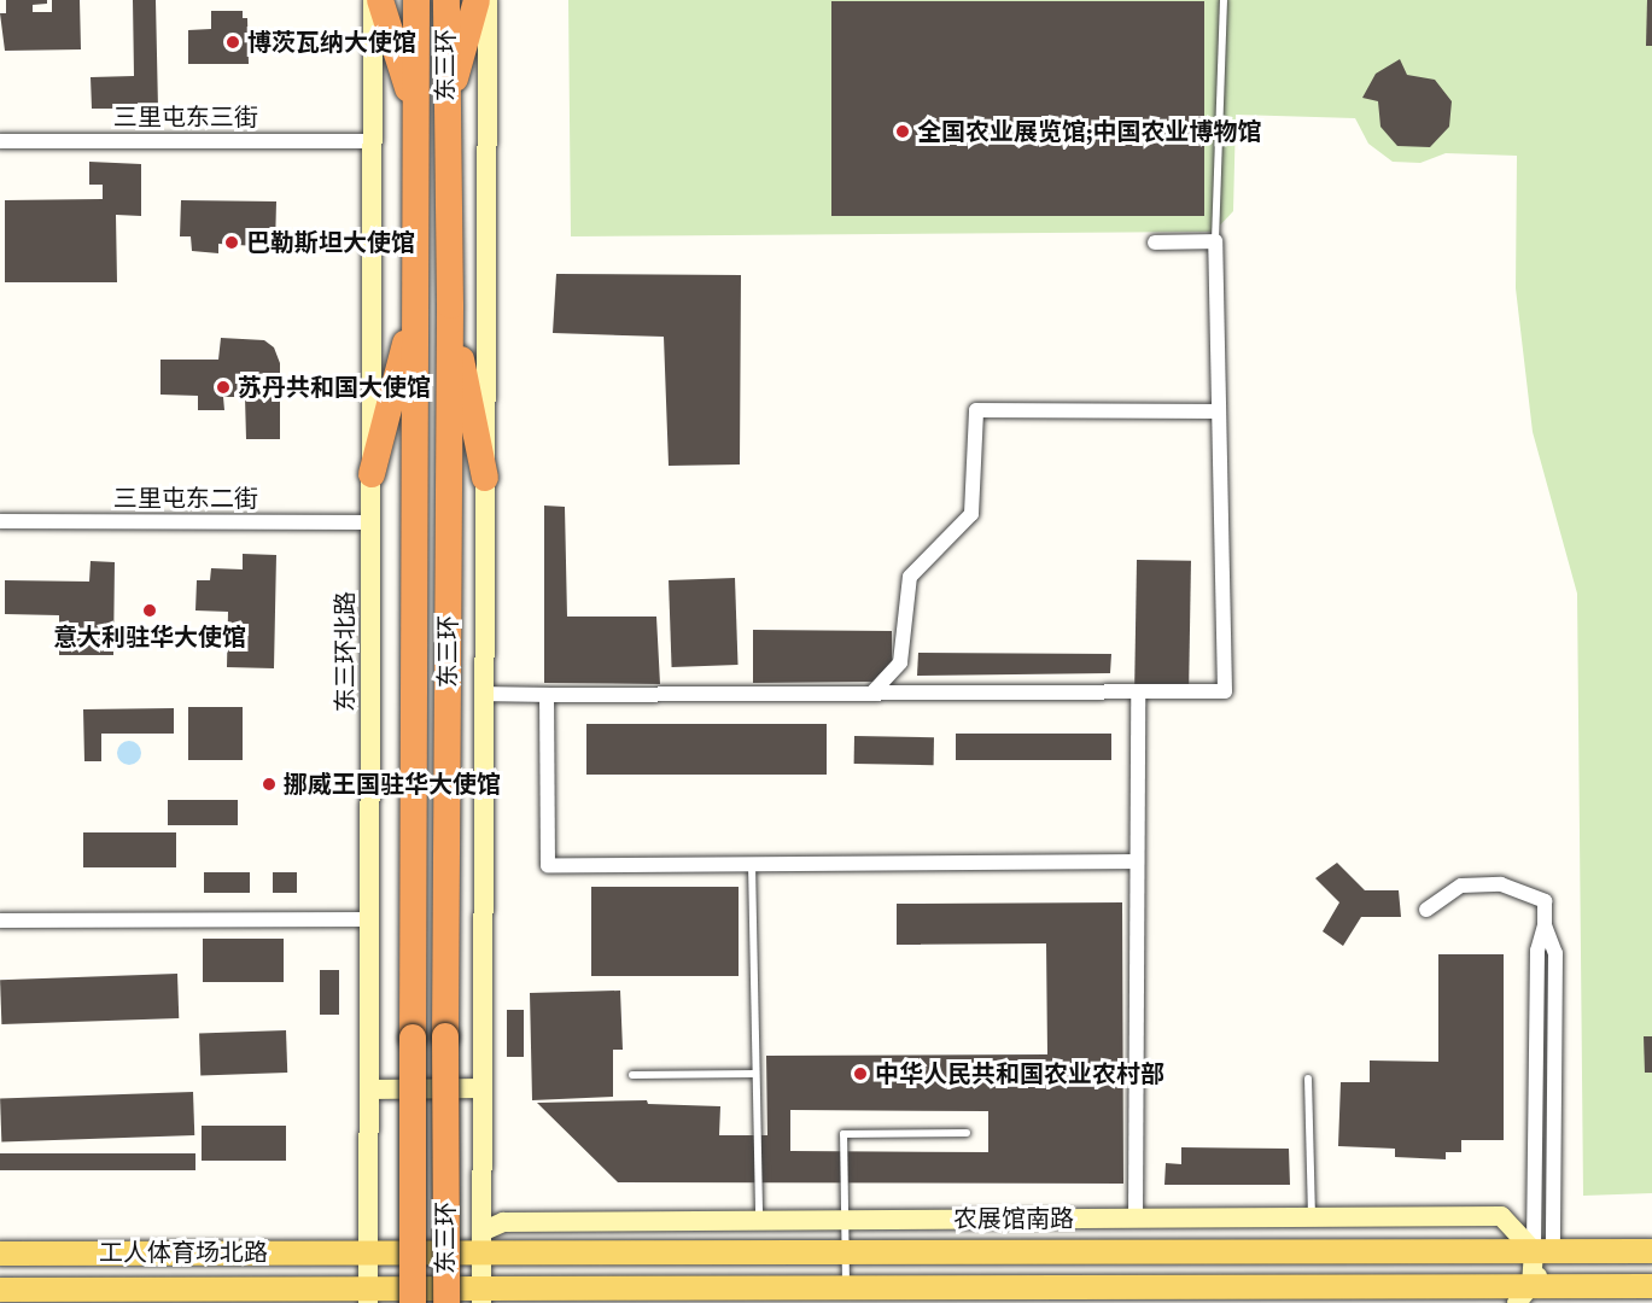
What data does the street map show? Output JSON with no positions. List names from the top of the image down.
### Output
{
  "streets": {
    "highway": ["东三环"],
    "main road": ["农展馆南路", "工人体育场北路"],
    "street": ["三里屯东三街", "三里屯东二街", "东三环北路"]
  },
  "crossings": [
    ["三里屯东三街", "东三环北路"],
    ["三里屯东二街", "东三环北路"],
    ["东三环北路", "工人体育场北路"],
    ["农展馆南路", "工人体育场北路"]
  ],
  "places": [
    "博茨瓦纳大使馆",
    "全国农业展览馆;中国农业博物馆",
    "巴勒斯坦大使馆",
    "苏丹共和国大使馆",
    "意大利驻华大使馆",
    "挪威王国驻华大使馆",
    "中华人民共和国农业农村部"
  ]
}
